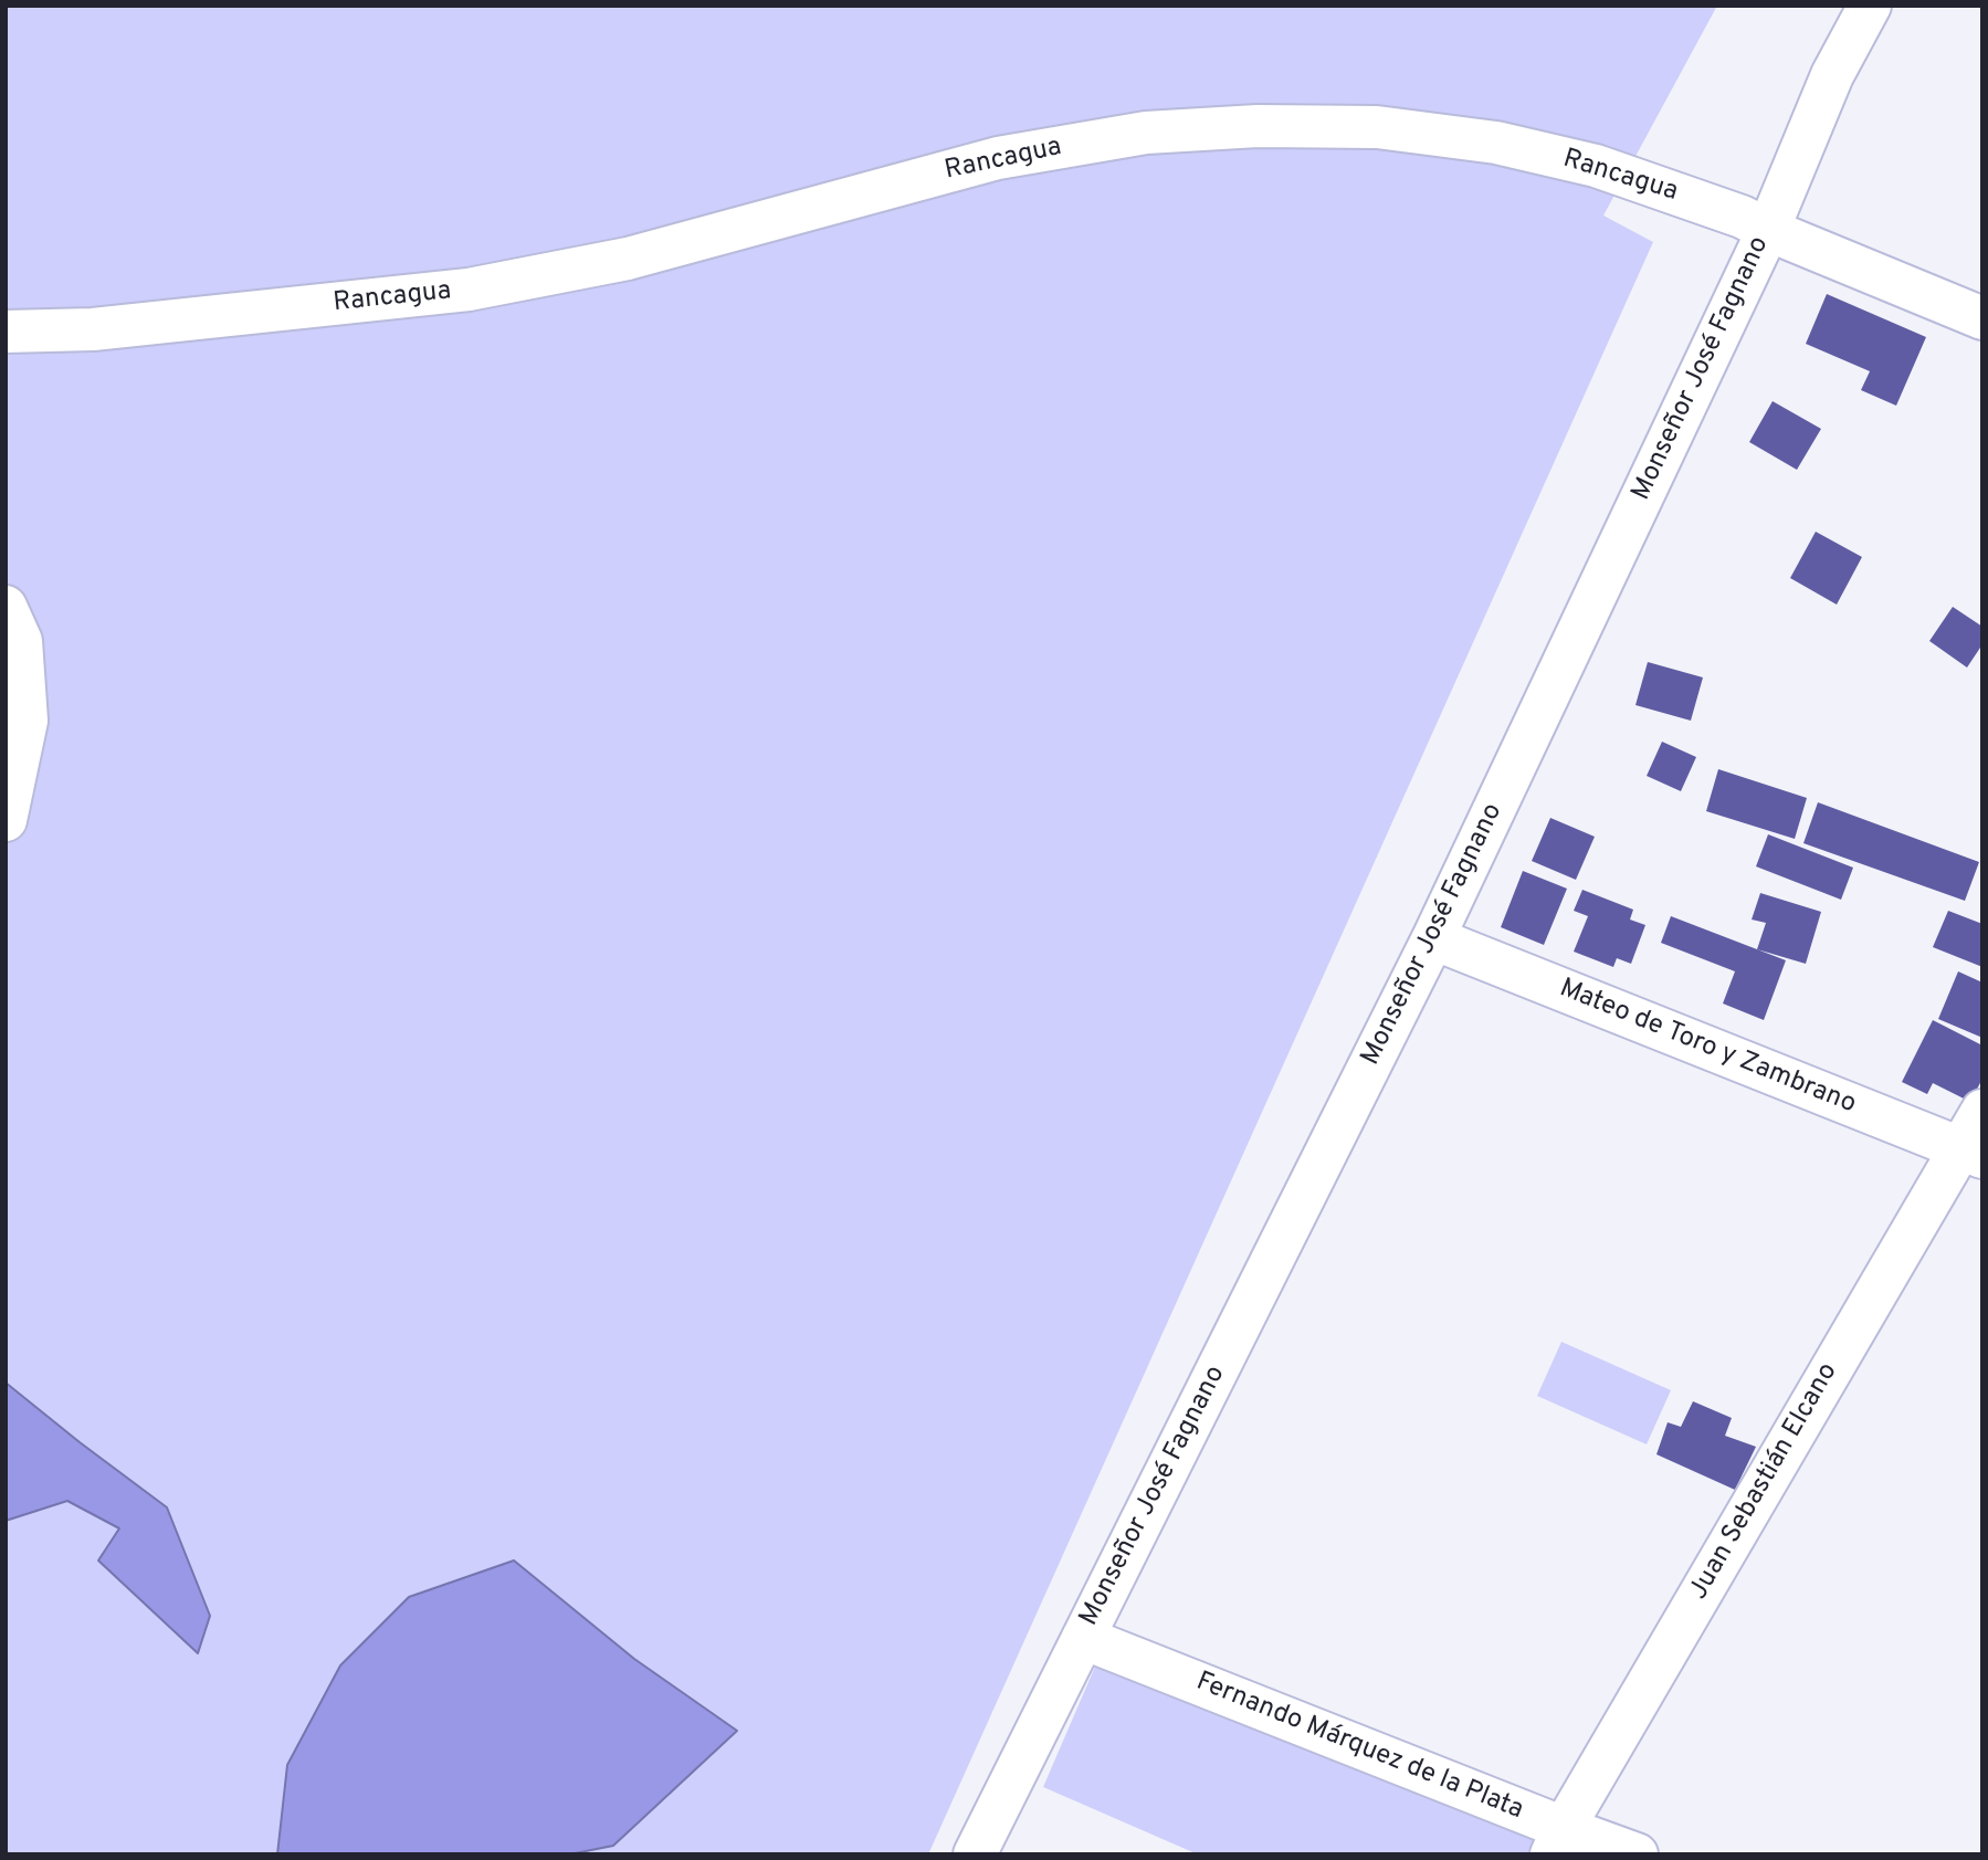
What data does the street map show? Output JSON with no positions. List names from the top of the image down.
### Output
{
  "streets": {
    "street": [
      "Rancagua",
      "Monseñor José Fagnano",
      "Mateo de Toro y Zambrano",
      "Juan Sebastián Elcano",
      "Fernando Márquez de la Plata"
    ]
  },
  "crossings": [
    ["Rancagua", "Monseñor José Fagnano"],
    ["Monseñor José Fagnano", "Mateo de Toro y Zambrano"],
    ["Monseñor José Fagnano", "Fernando Márquez de la Plata"],
    ["Mateo de Toro y Zambrano", "Juan Sebastián Elcano"],
    ["Juan Sebastián Elcano", "Fernando Márquez de la Plata"]
  ]
}
